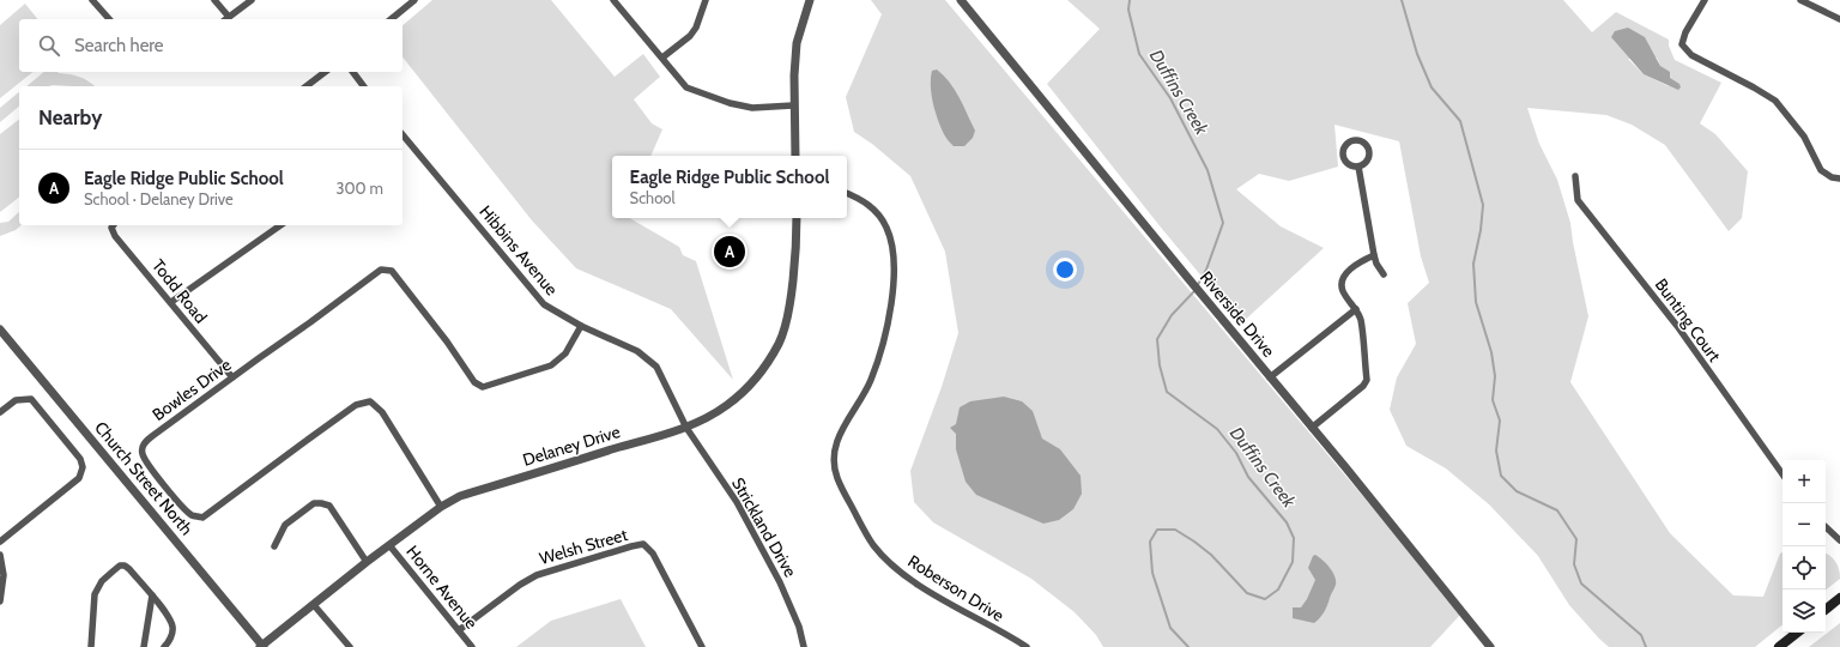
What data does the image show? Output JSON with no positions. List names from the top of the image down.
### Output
{
  "streets": {
    "street": [
      "Hibbins Avenue",
      "Todd Road",
      "Riverside Drive",
      "Bunting Court",
      "Bowles Drive",
      "Delaney Drive",
      "Church Street North",
      "Strickland Drive",
      "Welsh Street",
      "Horne Avenue",
      "Roberson Drive"
    ]
  },
  "crossings": [
    ["Hibbins Avenue", "Bowles Drive"],
    ["Hibbins Avenue", "Delaney Drive"],
    ["Hibbins Avenue", "Strickland Drive"],
    ["Todd Road", "Bowles Drive"],
    ["Bowles Drive", "Delaney Drive"],
    ["Delaney Drive", "Church Street North"],
    ["Delaney Drive", "Strickland Drive"],
    ["Delaney Drive", "Horne Avenue"],
    ["Welsh Street", "Horne Avenue"]
  ],
  "water": ["Duffins Creek"],
  "page": {
    "search": "Search here",
    "heading": "Nearby",
    "list": [
      {
        "mark": "A",
        "name": "Eagle Ridge Public School",
        "note": "School · Delaney Drive",
        "value": "300 m"
      }
    ],
    "popup": ["Eagle Ridge Public School", "School"],
    "pins": "A",
    "map_buttons": ["+", "−"]
  }
}
